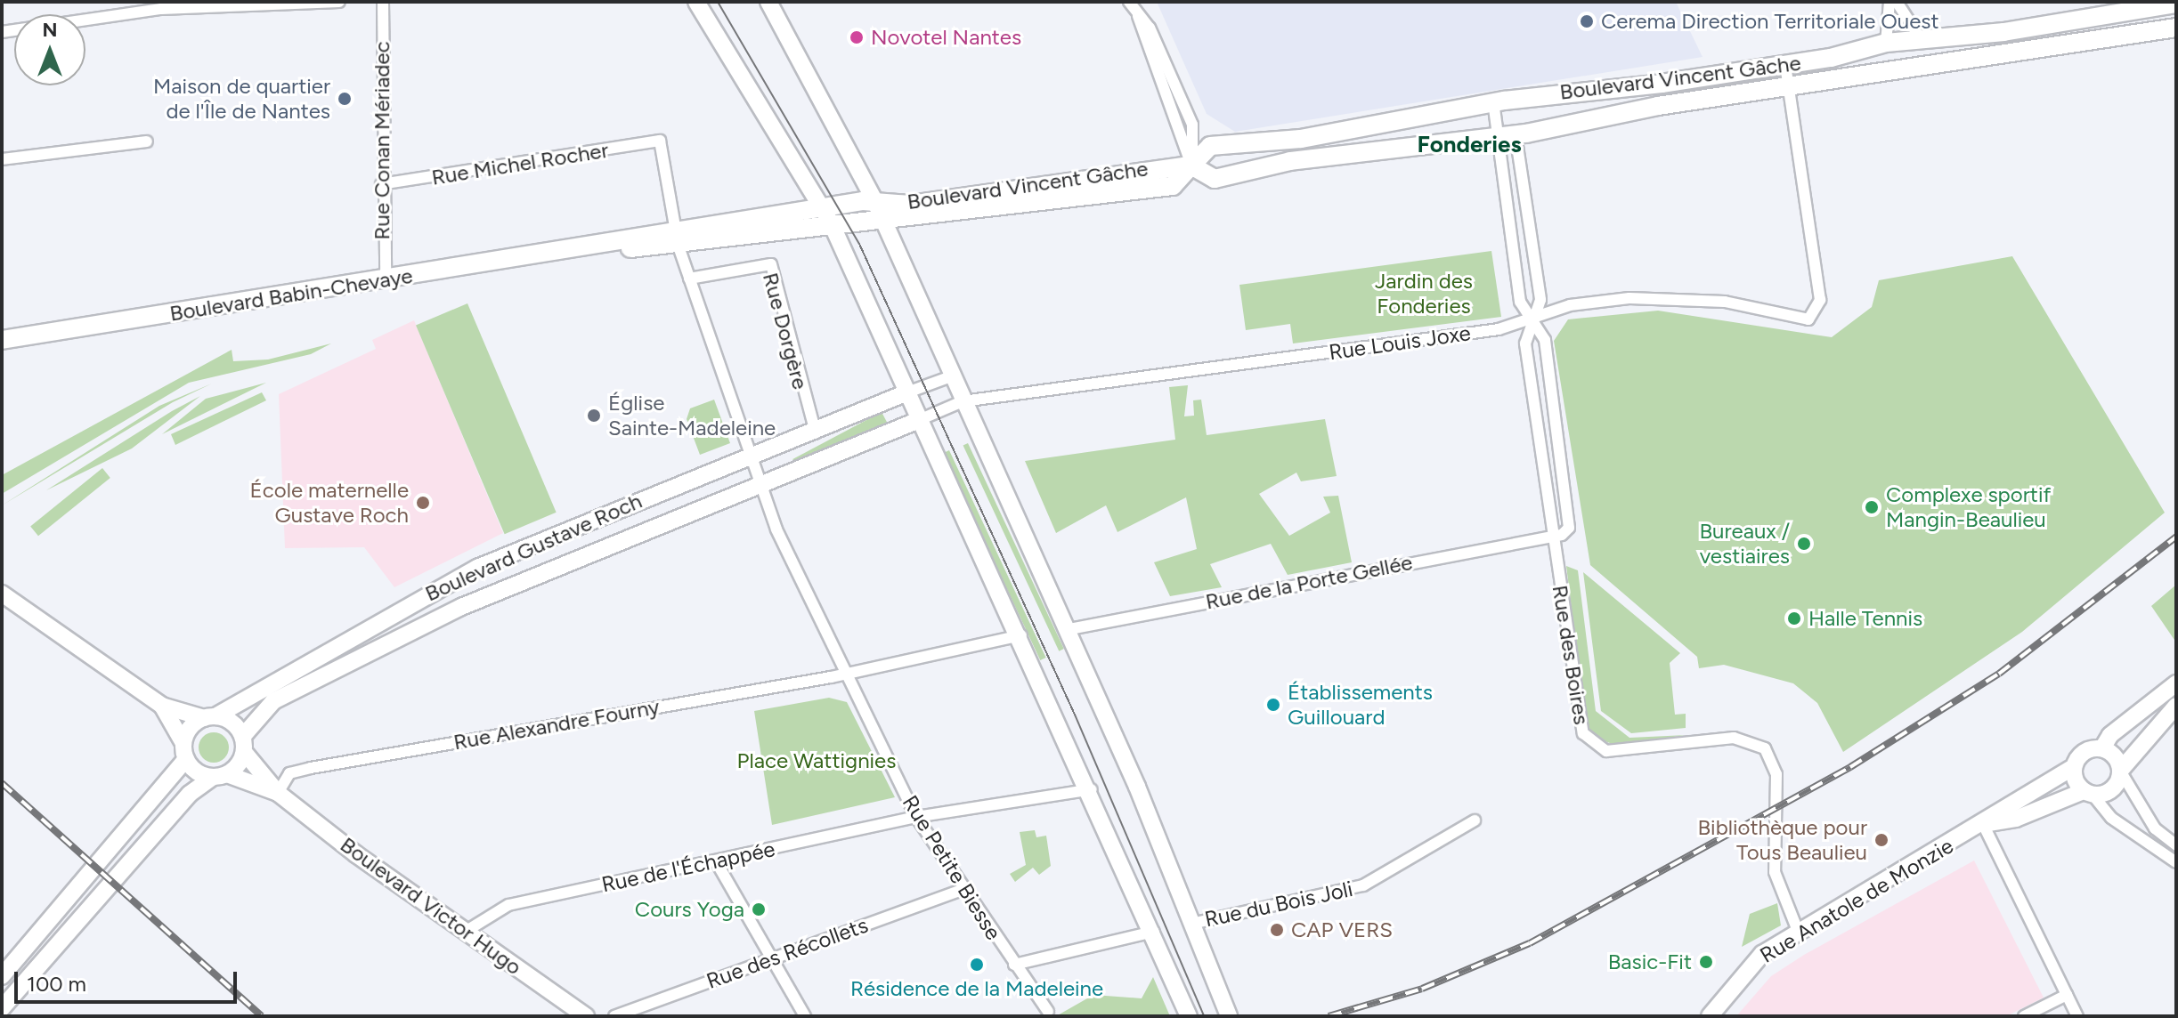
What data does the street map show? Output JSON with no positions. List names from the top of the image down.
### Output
{
  "streets": {
    "main road": [
      "Boulevard Vincent Gâche",
      "Boulevard Babin-Chevaye",
      "Boulevard Gustave Roch",
      "Rue Anatole de Monzie",
      "Boulevard Victor Hugo"
    ],
    "street": [
      "Rue Conan Mériadec",
      "Rue Michel Rocher",
      "Rue Dorgère",
      "Rue Louis Joxe",
      "Rue de la Porte Gellée",
      "Rue des Boires",
      "Rue Alexandre Fourny",
      "Rue de l'Échappée",
      "Rue Petite Biesse",
      "Rue du Bois Joli",
      "Rue des Récollets"
    ]
  },
  "crossings": [
    ["Boulevard Vincent Gâche", "Boulevard Babin-Chevaye"],
    ["Boulevard Vincent Gâche", "Rue Louis Joxe"],
    ["Boulevard Vincent Gâche", "Rue des Boires"],
    ["Rue Conan Mériadec", "Rue Michel Rocher"],
    ["Rue Conan Mériadec", "Boulevard Babin-Chevaye"],
    ["Rue Michel Rocher", "Boulevard Babin-Chevaye"],
    ["Rue Dorgère", "Boulevard Gustave Roch"],
    ["Rue Louis Joxe", "Boulevard Gustave Roch"],
    ["Rue Louis Joxe", "Rue des Boires"],
    ["Boulevard Gustave Roch", "Rue Petite Biesse"],
    ["Boulevard Gustave Roch", "Boulevard Victor Hugo"],
    ["Rue de la Porte Gellée", "Rue des Boires"],
    ["Rue des Boires", "Rue Anatole de Monzie"],
    ["Rue Alexandre Fourny", "Rue Petite Biesse"],
    ["Rue Alexandre Fourny", "Boulevard Victor Hugo"],
    ["Rue de l'Échappée", "Rue Petite Biesse"],
    ["Rue de l'Échappée", "Boulevard Victor Hugo"],
    ["Rue Petite Biesse", "Rue des Récollets"]
  ],
  "districts": ["Fonderies"],
  "parks": ["Jardin des Fonderies", "Place Wattignies"],
  "places": [
    "Cerema Direction Territoriale Ouest",
    "Novotel Nantes",
    "Maison de quartier de l'Île de Nantes",
    "Église Sainte-Madeleine",
    "École maternelle Gustave Roch",
    "Complexe sportif Mangin-Beaulieu",
    "Bureaux / vestiaires",
    "Halle Tennis",
    "Établissements Guillouard",
    "Bibliothèque pour Tous Beaulieu",
    "Cours Yoga",
    "CAP VERS",
    "Basic-Fit",
    "Résidence de la Madeleine"
  ],
  "scale_bar": "100 m",
  "north": "top"
}
